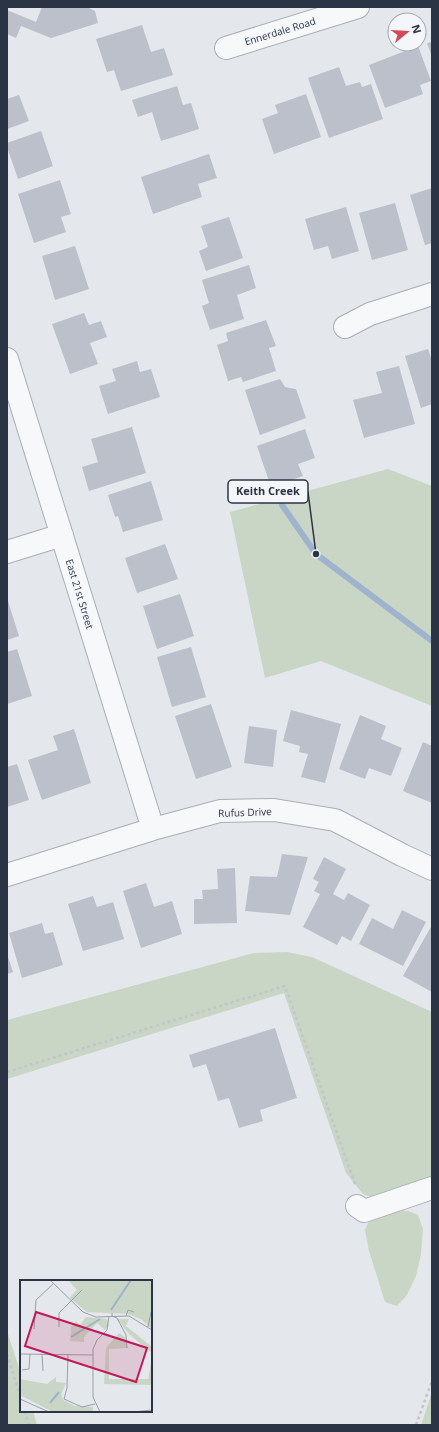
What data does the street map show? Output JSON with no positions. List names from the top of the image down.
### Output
{
  "streets": {
    "street": ["Ennerdale Road", "East 21st Street", "Rufus Drive"]
  },
  "crossings": [
    ["East 21st Street", "Rufus Drive"]
  ],
  "places": ["Keith Creek"],
  "north": "right"
}
